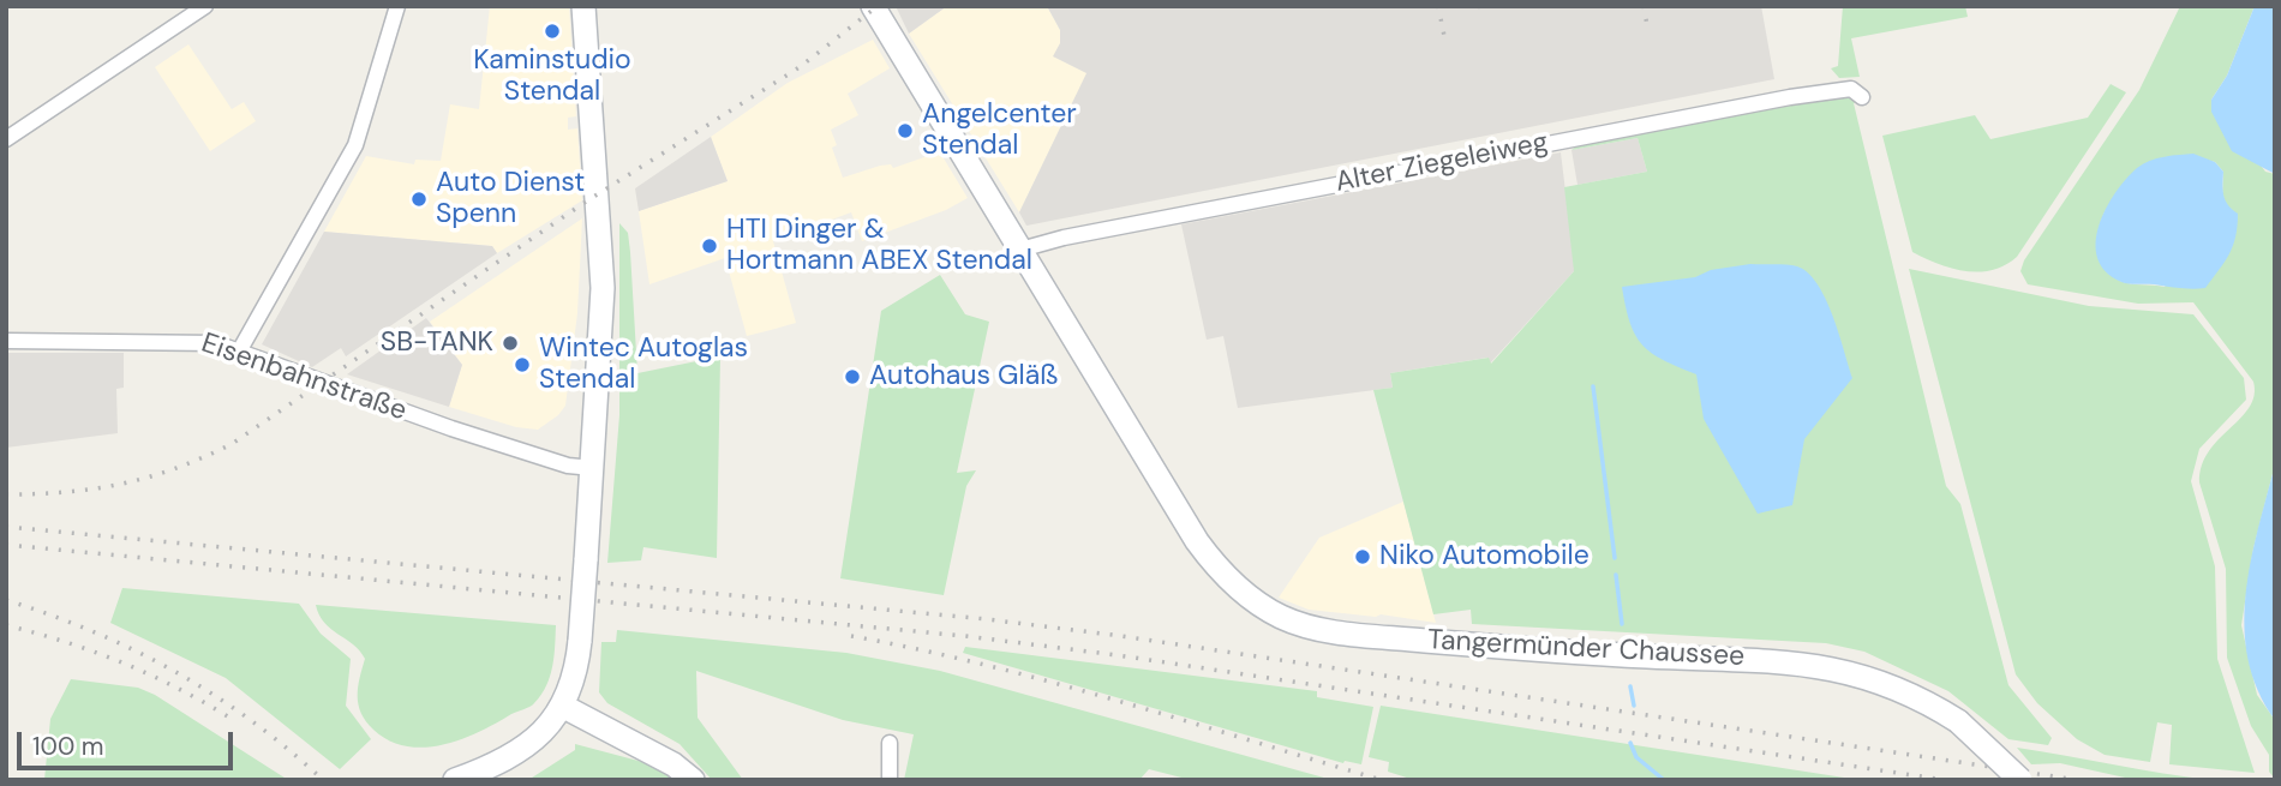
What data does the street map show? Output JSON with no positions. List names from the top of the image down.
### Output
{
  "streets": {
    "main road": ["Tangermünder Chaussee"],
    "street": ["Alter Ziegeleiweg", "Eisenbahnstraße"]
  },
  "crossings": [
    ["Alter Ziegeleiweg", "Tangermünder Chaussee"]
  ],
  "places": [
    "Kaminstudio Stendal",
    "Angelcenter Stendal",
    "Auto Dienst Spenn",
    "HTI Dinger & Hortmann ABEX Stendal",
    "SB-TANK",
    "Wintec Autoglas Stendal",
    "Autohaus Gläß",
    "Niko Automobile"
  ],
  "scale_bar": "100 m"
}
